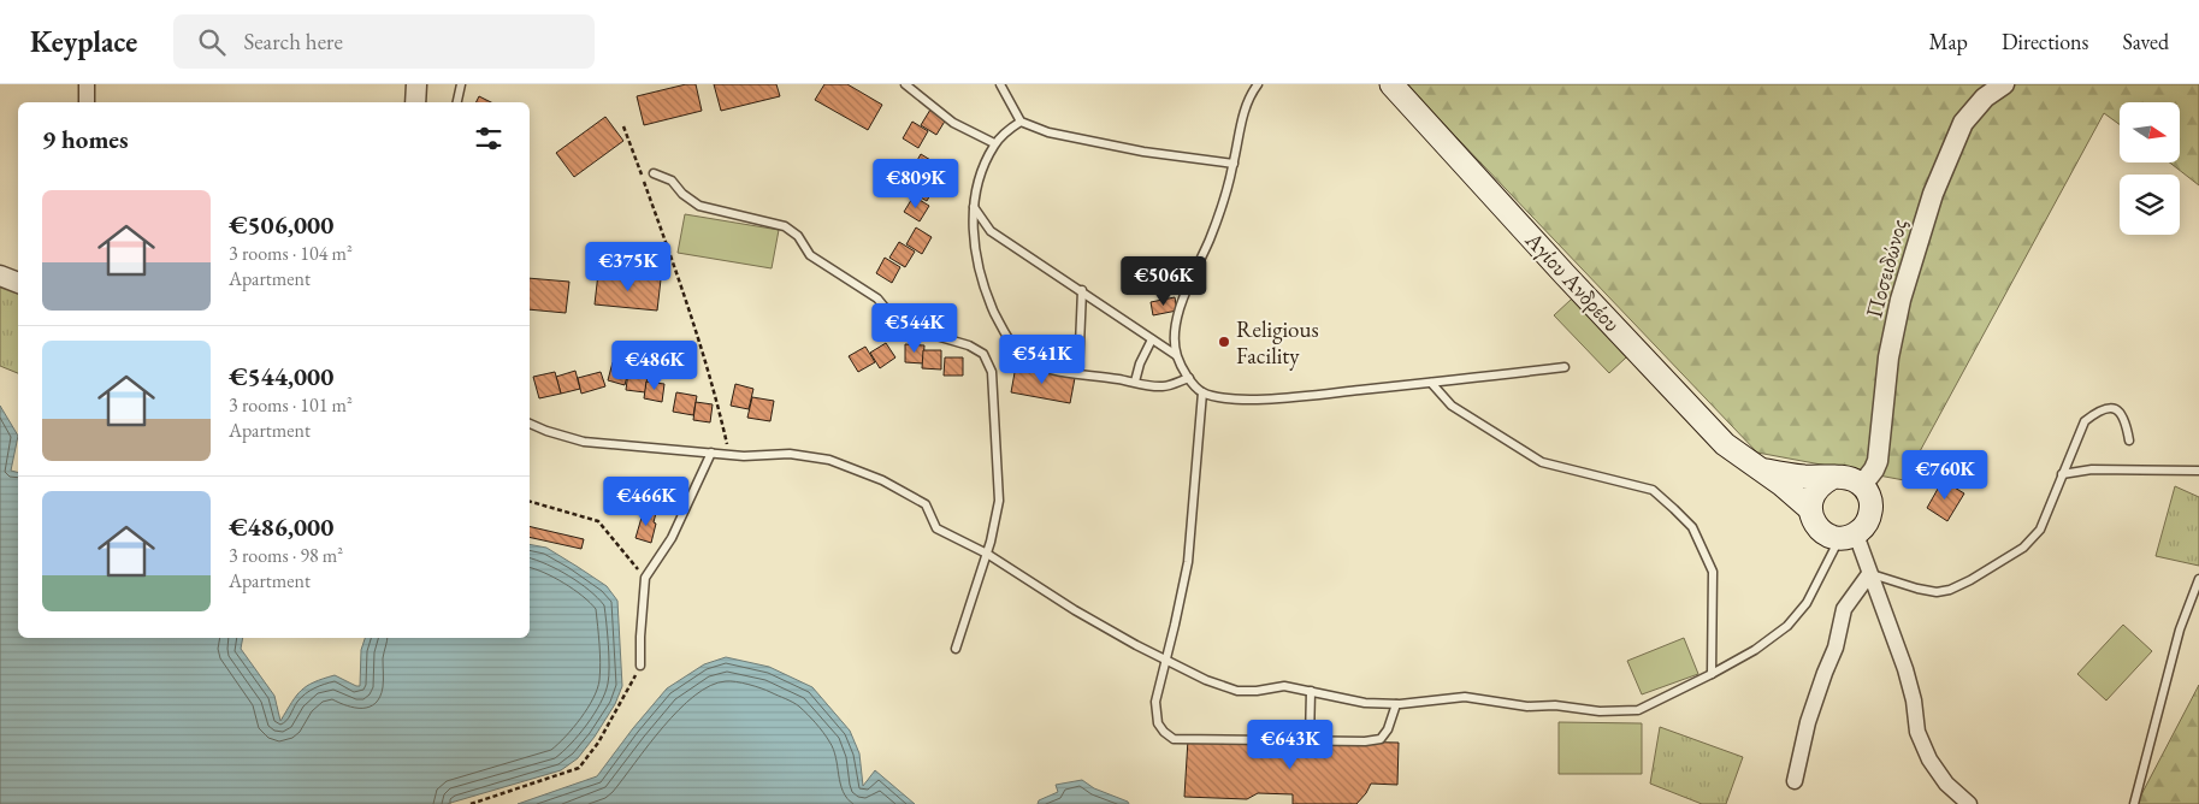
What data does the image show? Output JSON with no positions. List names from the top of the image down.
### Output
{
  "streets": {
    "main road": ["Αγίου Ανδρέου"],
    "street": ["Ποσειδώνος"]
  },
  "crossings": [
    ["Ποσειδώνος", "Αγίου Ανδρέου"]
  ],
  "places": ["Religious Facility"],
  "north": "right",
  "page": {
    "header": "Keyplace",
    "search": "Search here",
    "nav": ["Map", "Directions", "Saved"],
    "heading": "9 homes",
    "price": [
      "€809K",
      "€375K",
      "€506K",
      "€544K",
      "€541K",
      "€486K",
      "€760K",
      "€466K",
      "€643K"
    ],
    "list": [
      {
        "name": "€506,000",
        "note": "3 rooms · 104 m² · Apartment"
      },
      {
        "name": "€544,000",
        "note": "3 rooms · 101 m² · Apartment"
      },
      {
        "name": "€486,000",
        "note": "3 rooms · 98 m² · Apartment"
      }
    ]
  }
}
